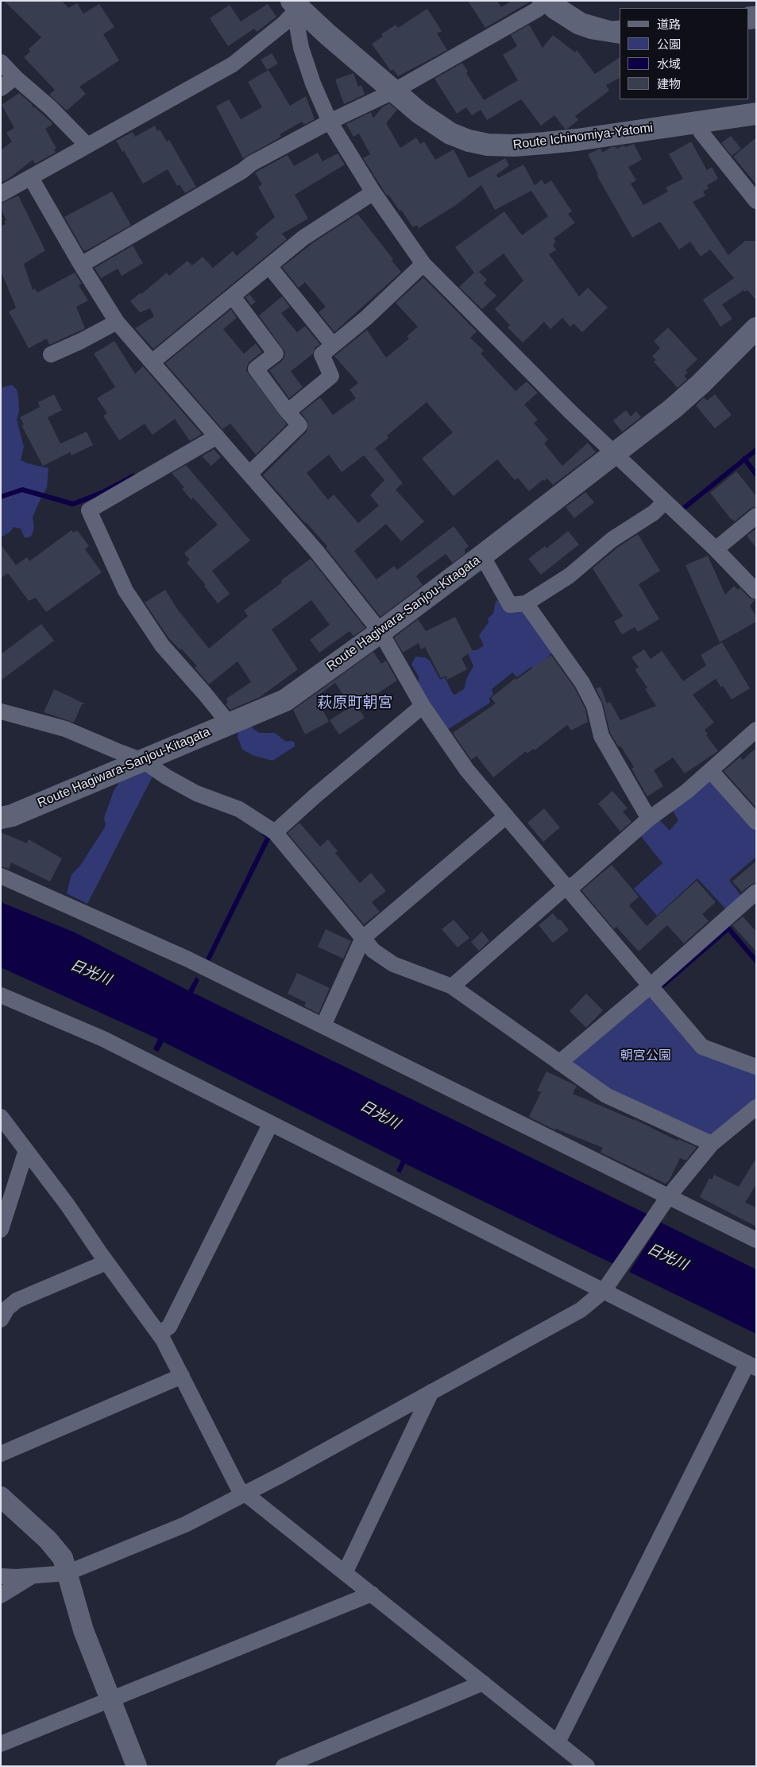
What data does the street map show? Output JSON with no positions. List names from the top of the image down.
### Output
{
  "streets": {
    "main road": ["Route Ichinomiya-Yatomi", "Route Hagiwara-Sanjou-Kitagata"]
  },
  "districts": ["萩原町朝宮"],
  "water": ["日光川"],
  "parks": ["朝宮公園"],
  "legend": [
    "道路",
    "公園",
    "水域",
    "建物"
  ]
}
